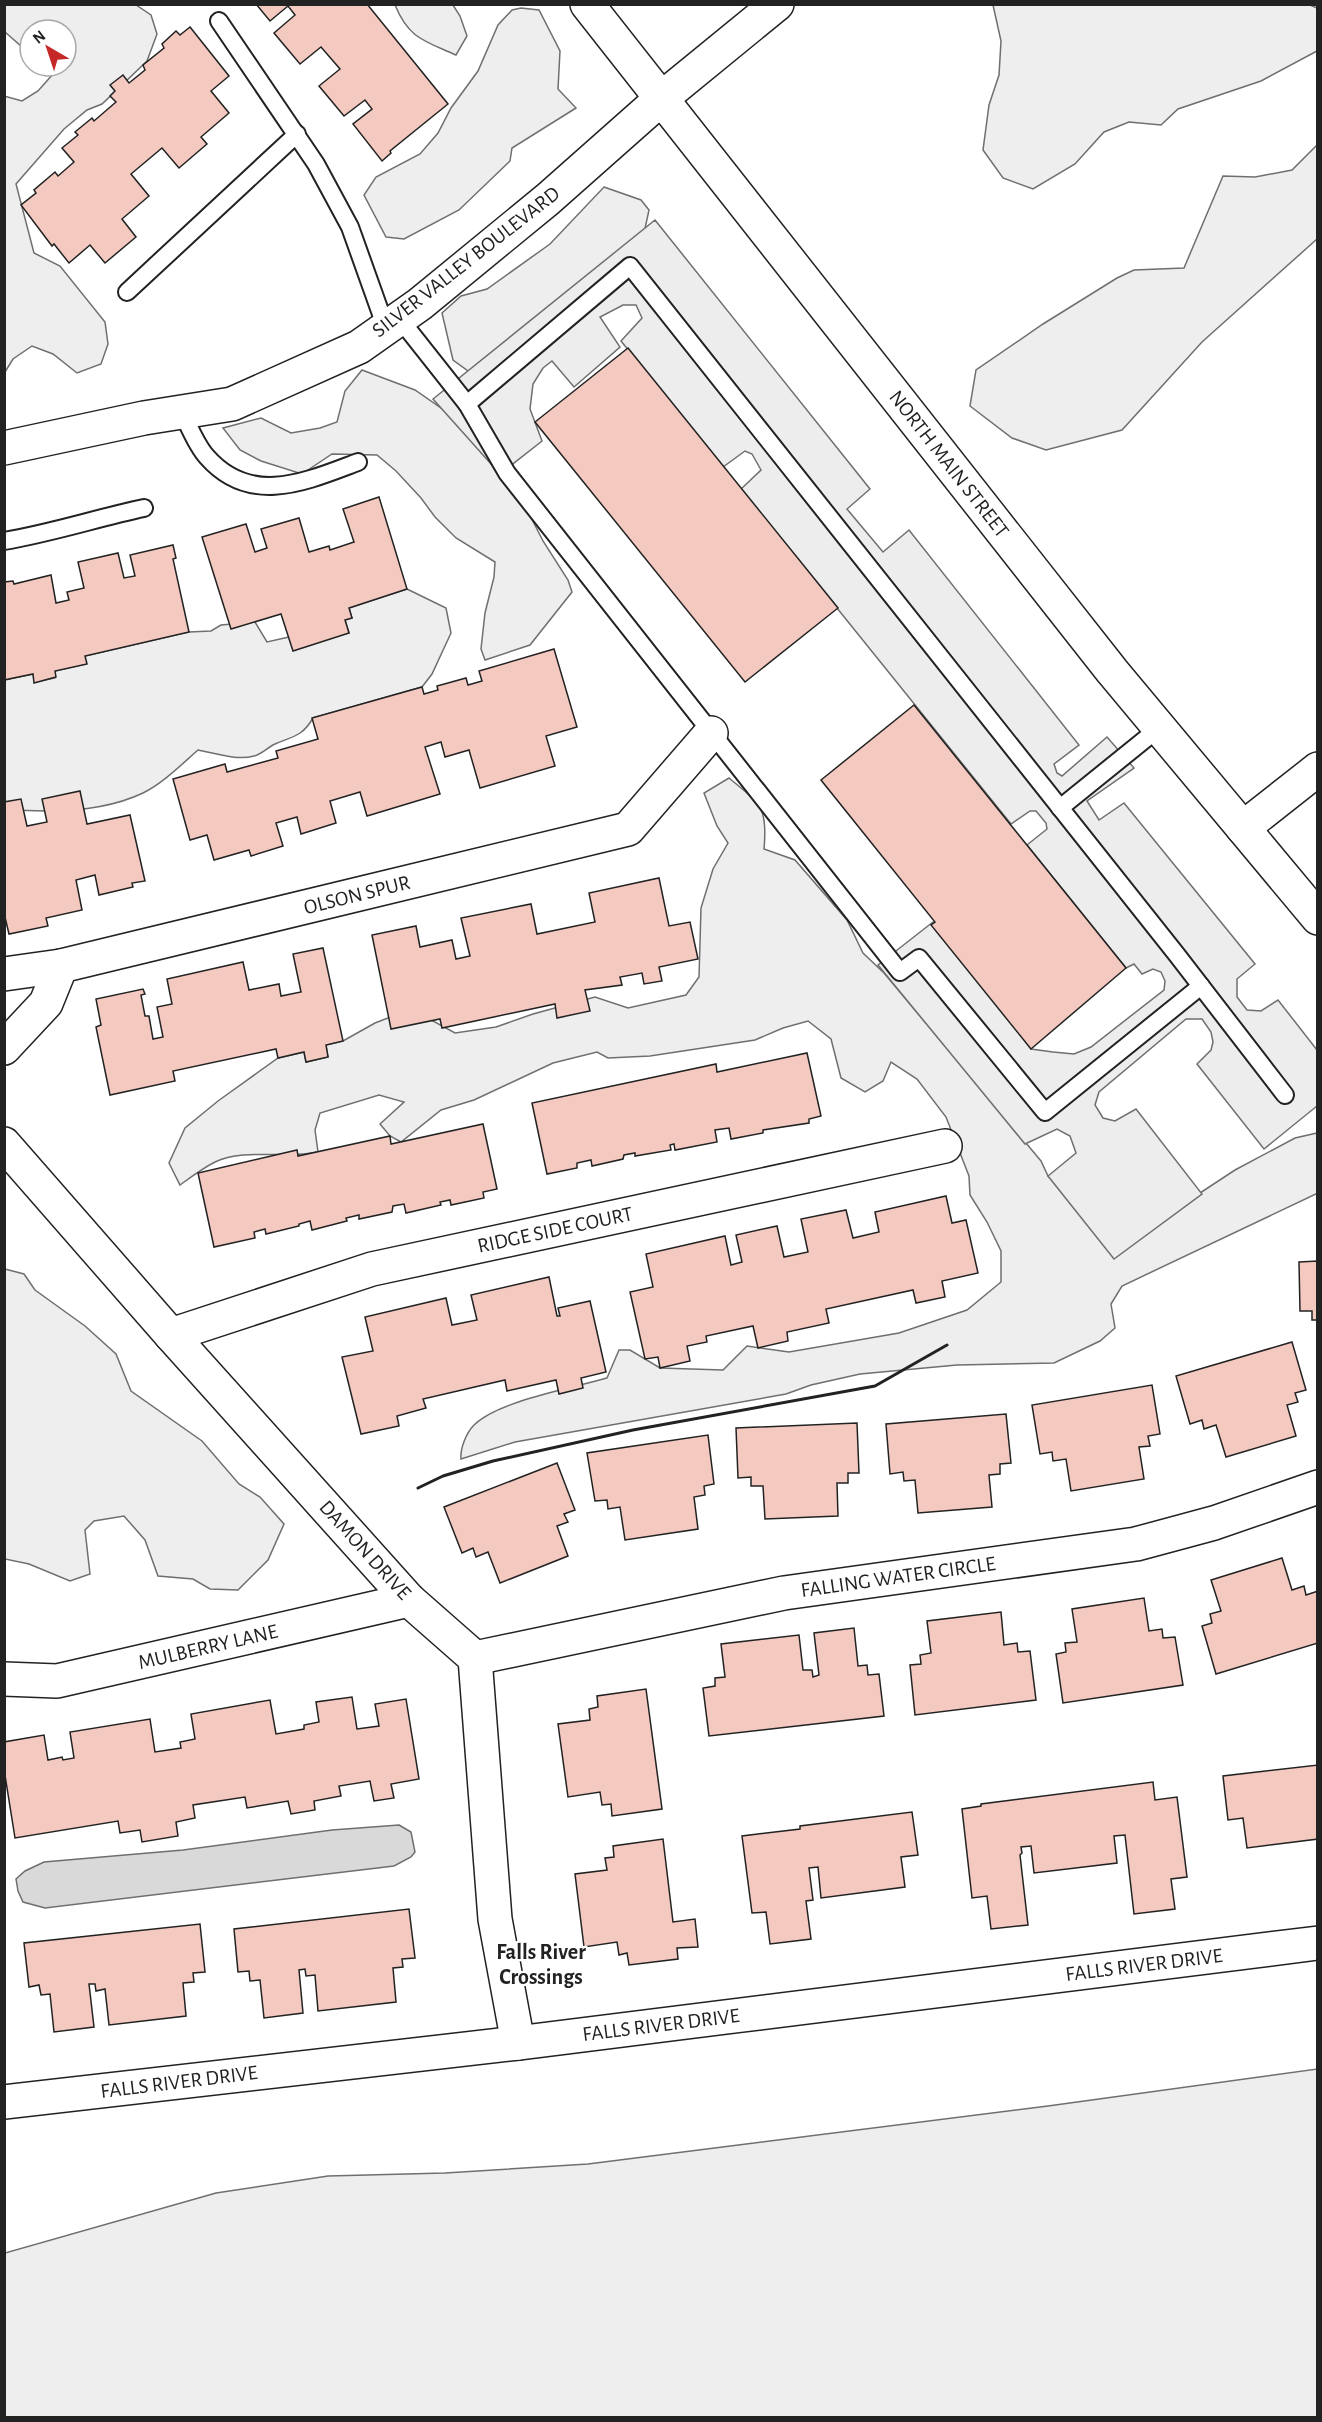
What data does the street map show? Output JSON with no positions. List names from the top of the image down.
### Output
{
  "streets": {
    "street": [
      "SILVER VALLEY BOULEVARD",
      "NORTH MAIN STREET",
      "OLSON SPUR",
      "RIDGE SIDE COURT",
      "DAMON DRIVE",
      "FALLING WATER CIRCLE",
      "MULBERRY LANE",
      "FALLS RIVER DRIVE"
    ]
  },
  "crossings": [
    ["SILVER VALLEY BOULEVARD", "NORTH MAIN STREET"],
    ["RIDGE SIDE COURT", "DAMON DRIVE"],
    ["DAMON DRIVE", "FALLING WATER CIRCLE"],
    ["DAMON DRIVE", "MULBERRY LANE"]
  ],
  "districts": ["Falls River Crossings"],
  "north": "top left"
}
